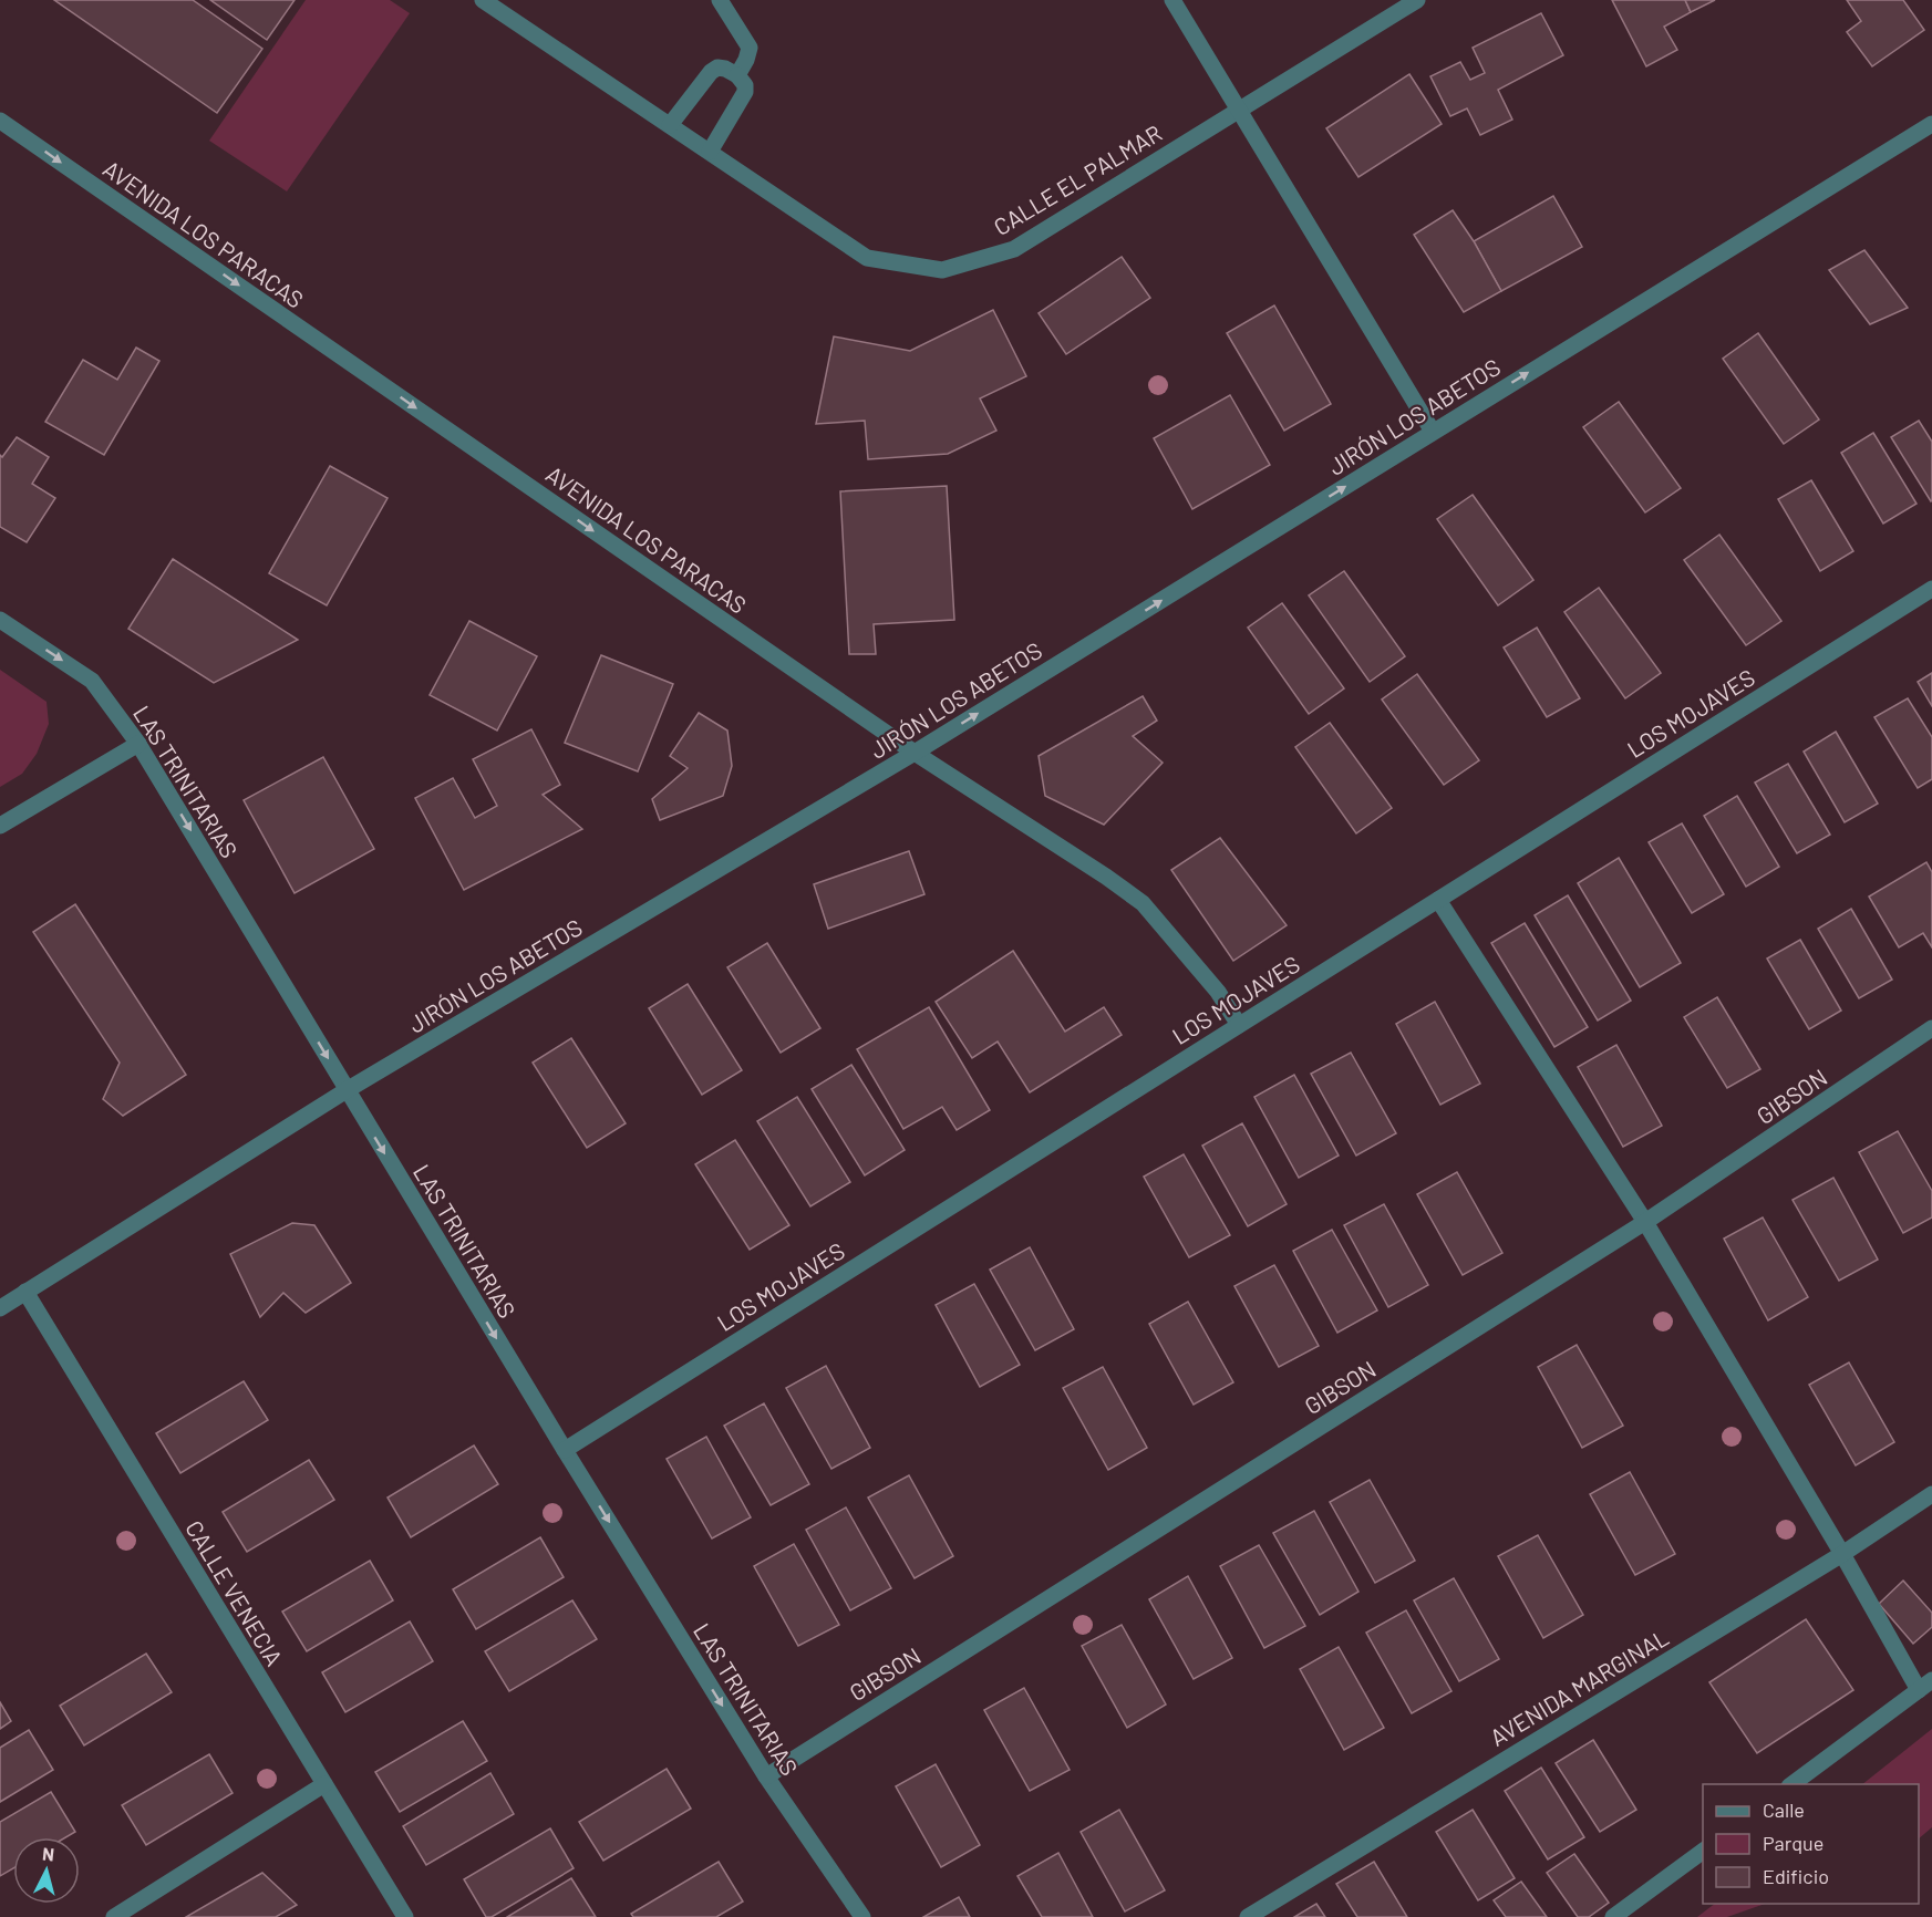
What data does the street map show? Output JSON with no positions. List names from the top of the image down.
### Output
{
  "streets": {
    "street": [
      "CALLE EL PALMAR",
      "AVENIDA LOS PARACAS",
      "JIRÓN LOS ABETOS",
      "LOS MOJAVES",
      "LAS TRINITARIAS",
      "GIBSON",
      "CALLE VENECIA",
      "AVENIDA MARGINAL"
    ]
  },
  "crossings": [
    ["AVENIDA LOS PARACAS", "JIRÓN LOS ABETOS"],
    ["AVENIDA LOS PARACAS", "LOS MOJAVES"],
    ["JIRÓN LOS ABETOS", "LAS TRINITARIAS"],
    ["JIRÓN LOS ABETOS", "CALLE VENECIA"],
    ["LOS MOJAVES", "LAS TRINITARIAS"],
    ["LAS TRINITARIAS", "GIBSON"]
  ],
  "one_way": ["AVENIDA LOS PARACAS", "JIRÓN LOS ABETOS", "LAS TRINITARIAS"],
  "legend": ["Calle", "Parque", "Edificio"],
  "north": "top"
}
